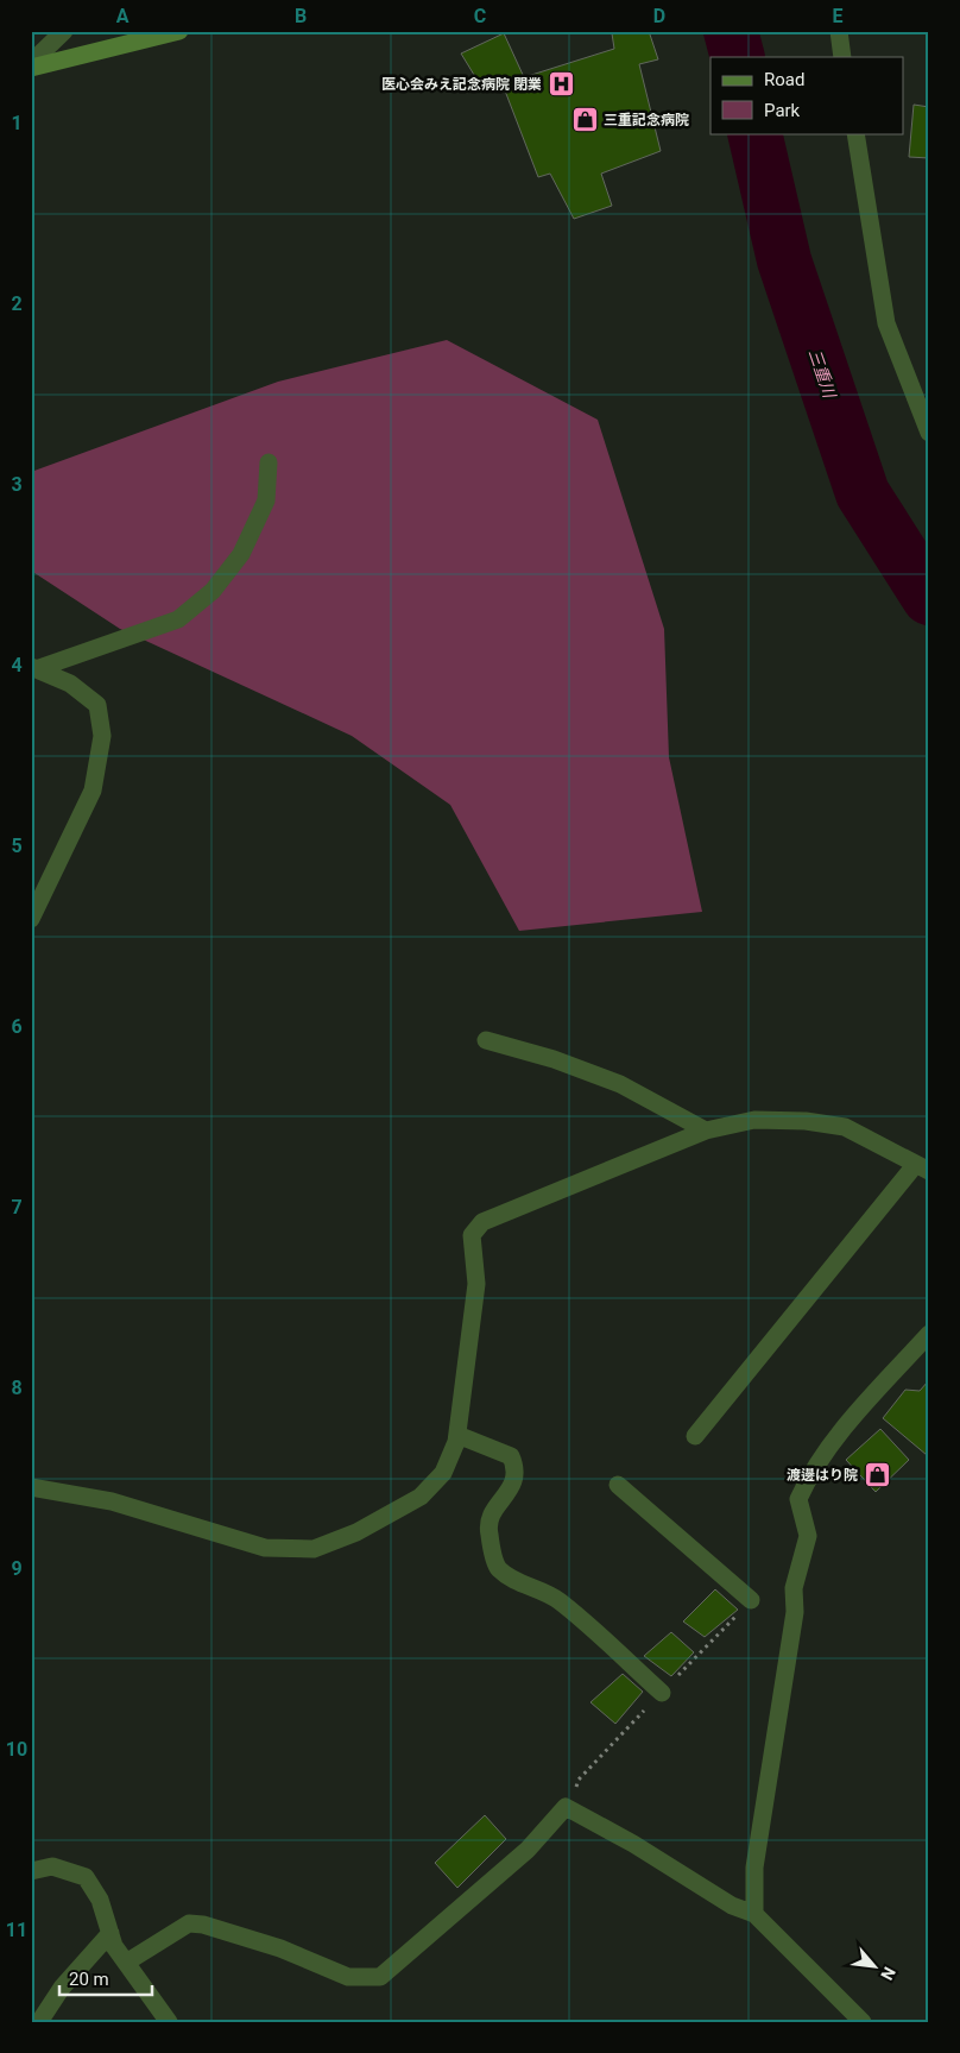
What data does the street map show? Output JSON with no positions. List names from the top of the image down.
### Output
{
  "water": ["三重川"],
  "places": {
    "hospital": ["医心会みえ記念病院 閉業"],
    "shop": ["三重記念病院", "渡邊はり院"]
  },
  "legend": ["Road", "Park"],
  "scale_bar": "20 m",
  "north": "bottom right",
  "grid": {
    "columns": [
      "A",
      "B",
      "C",
      "D",
      "E"
    ],
    "rows": [
      "1",
      "2",
      "3",
      "4",
      "5",
      "6",
      "7",
      "8",
      "9",
      "10",
      "11"
    ]
  }
}
